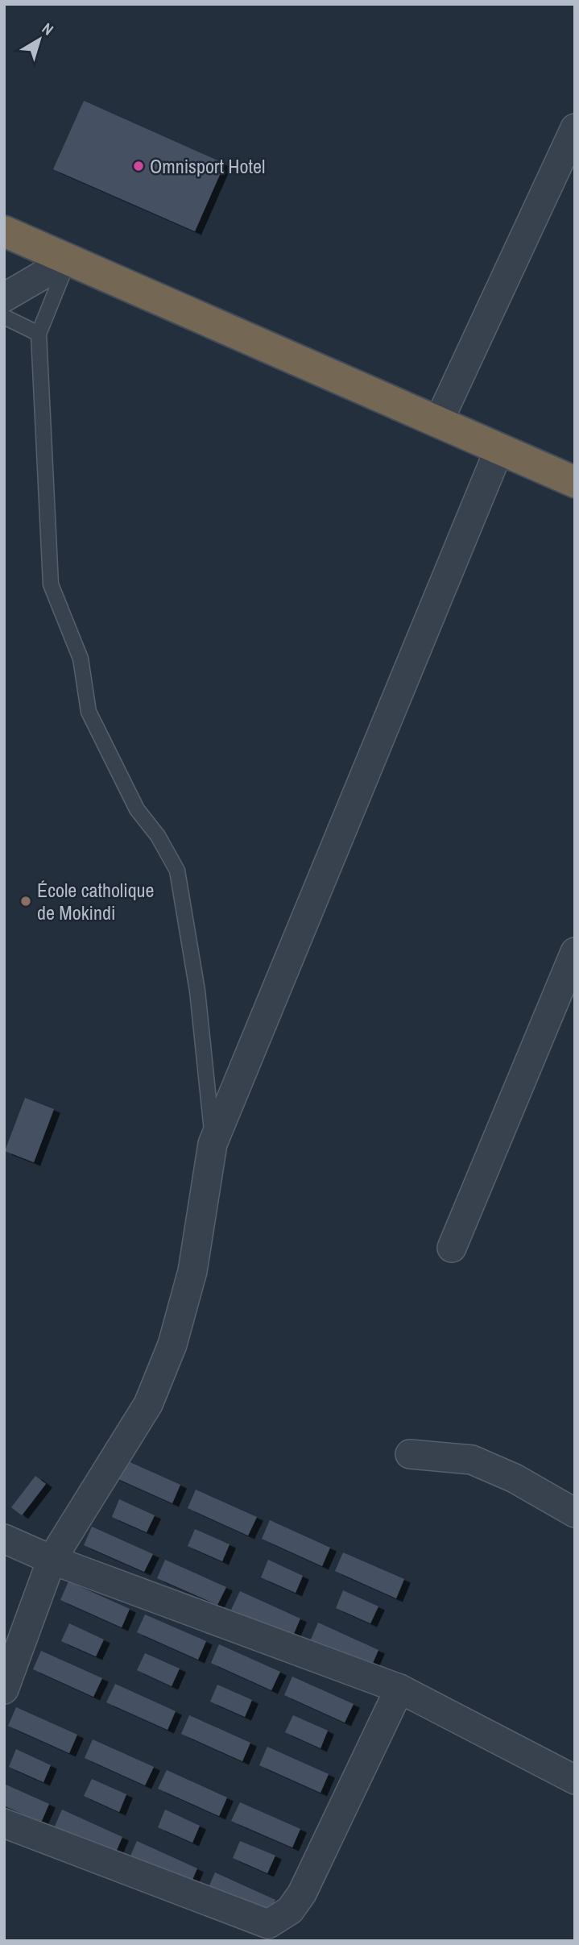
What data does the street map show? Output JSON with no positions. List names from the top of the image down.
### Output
{
  "places": ["Omnisport Hotel", "École catholique de Mokindi"],
  "north": "top right"
}
